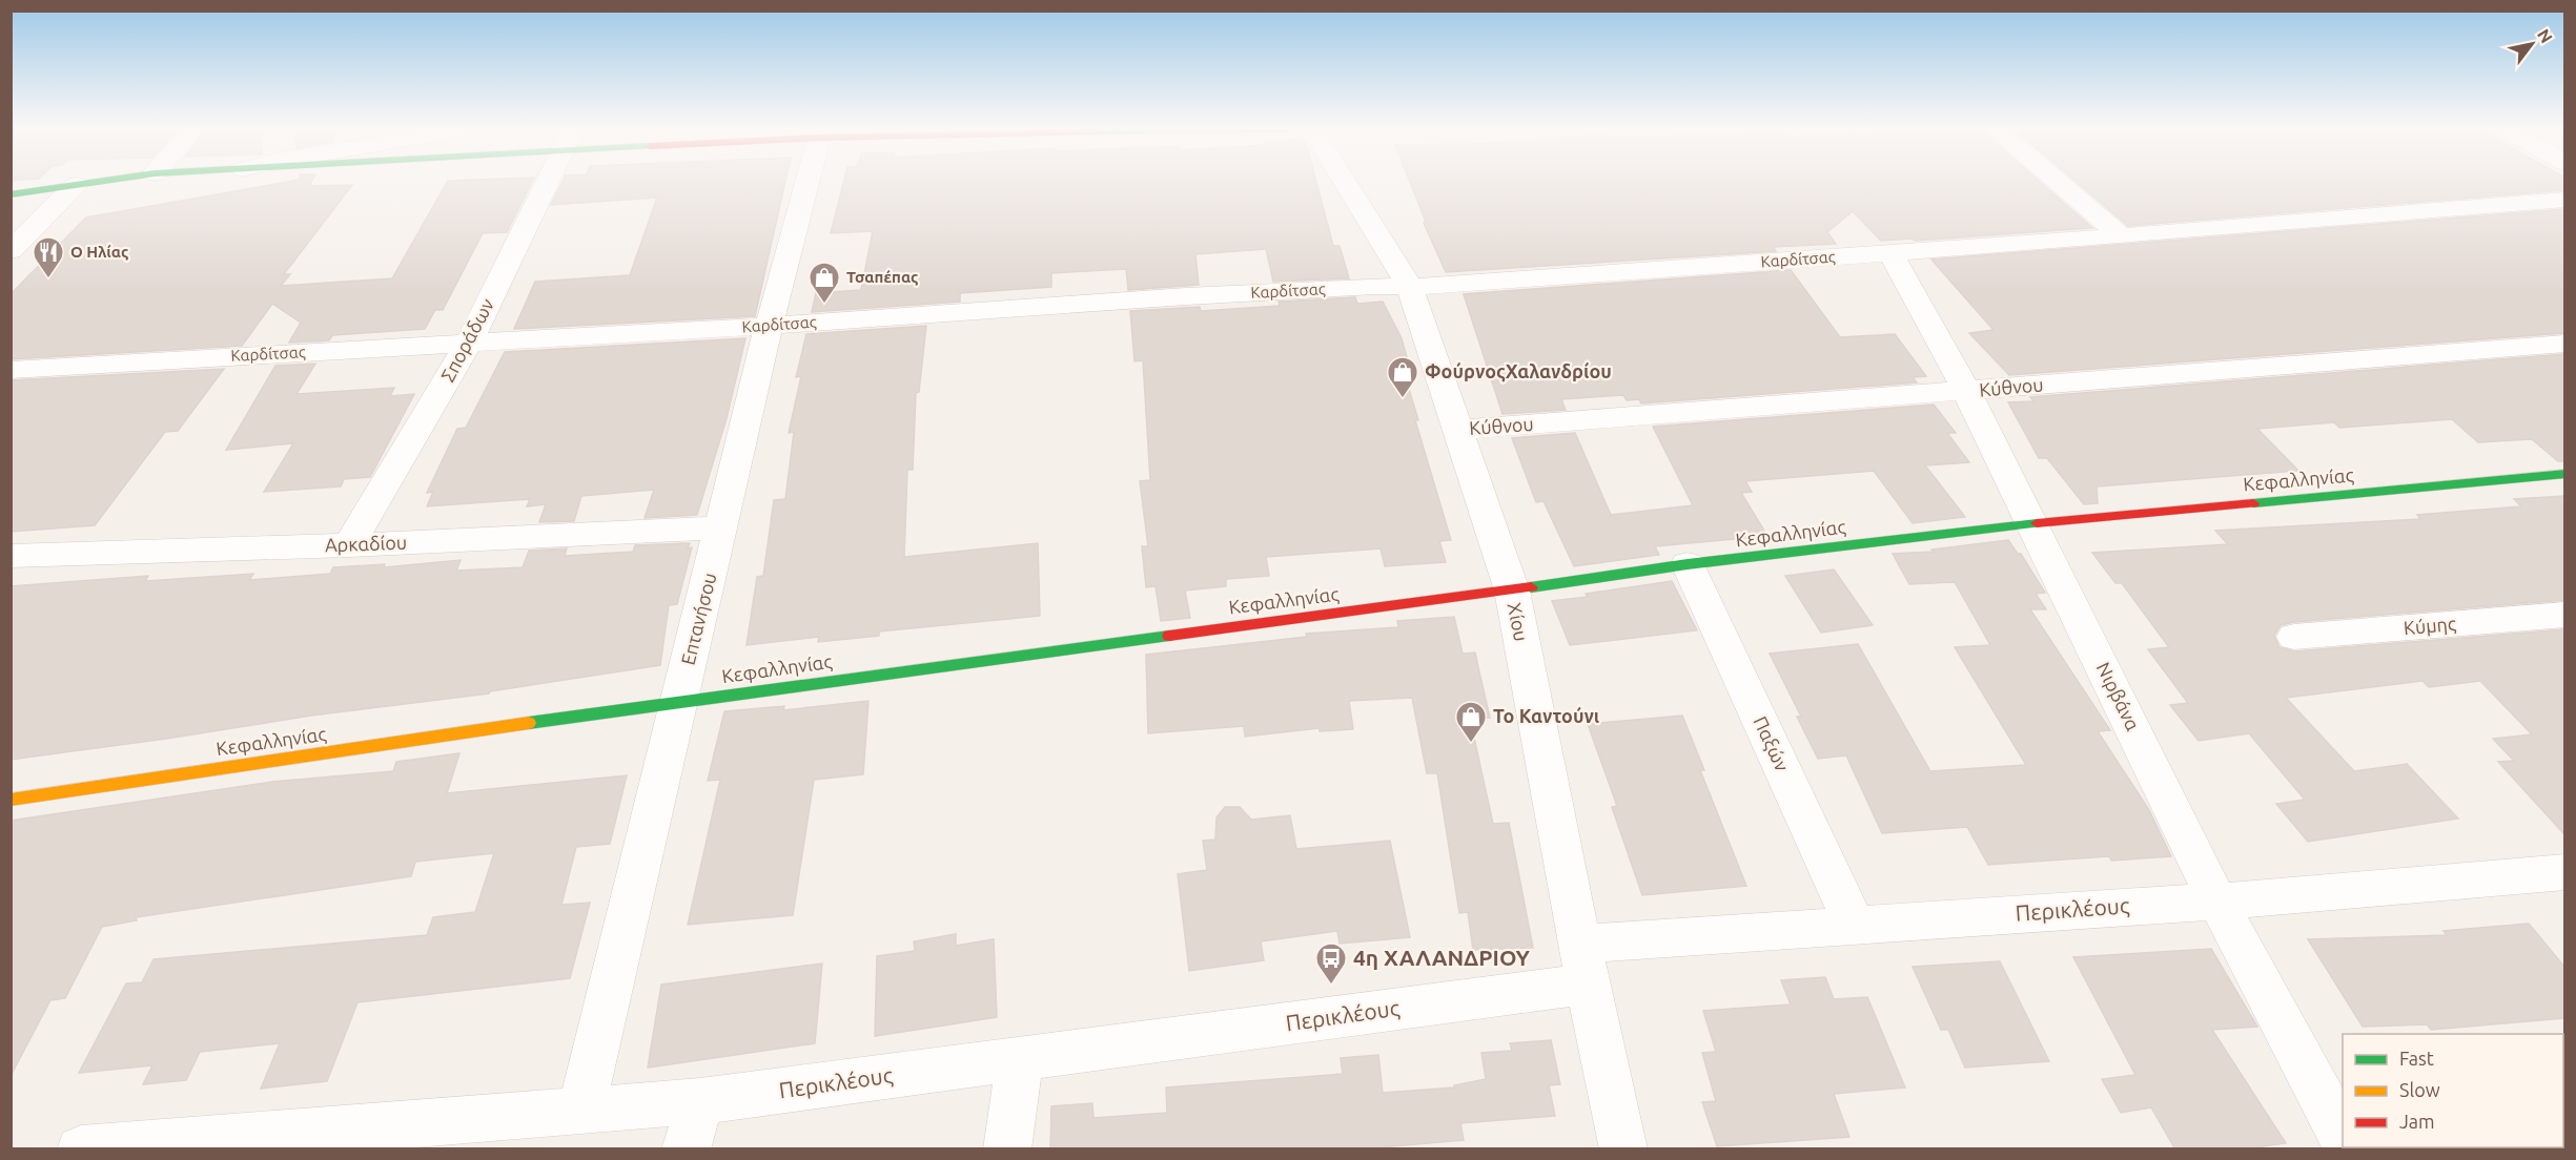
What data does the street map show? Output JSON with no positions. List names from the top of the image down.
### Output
{
  "streets": {
    "street": [
      "Καρδίτσας",
      "Σποράδων",
      "Κύθνου",
      "Κεφαλληνίας",
      "Αρκαδίου",
      "Επτανήσου",
      "Χίου",
      "Κύμης",
      "Νιρβάνα",
      "Παξών",
      "Περικλέους"
    ]
  },
  "crossings": [
    ["Καρδίτσας", "Σποράδων"],
    ["Καρδίτσας", "Επτανήσου"],
    ["Καρδίτσας", "Χίου"],
    ["Καρδίτσας", "Νιρβάνα"],
    ["Σποράδων", "Αρκαδίου"],
    ["Κύθνου", "Χίου"],
    ["Κύθνου", "Νιρβάνα"],
    ["Κεφαλληνίας", "Επτανήσου"],
    ["Κεφαλληνίας", "Χίου"],
    ["Κεφαλληνίας", "Νιρβάνα"],
    ["Κεφαλληνίας", "Παξών"],
    ["Αρκαδίου", "Επτανήσου"],
    ["Επτανήσου", "Περικλέους"],
    ["Χίου", "Περικλέους"],
    ["Νιρβάνα", "Περικλέους"],
    ["Παξών", "Περικλέους"]
  ],
  "places": {
    "restaurant": ["Ο Ηλίας"],
    "shop": ["Τσαπέπας", "ΦούρνοςΧαλανδρίου", "Το Καντούνι"],
    "bus stop": ["4η ΧΑΛΑΝΔΡΙΟΥ"]
  },
  "legend": ["Fast", "Slow", "Jam"],
  "north": "top right"
}
